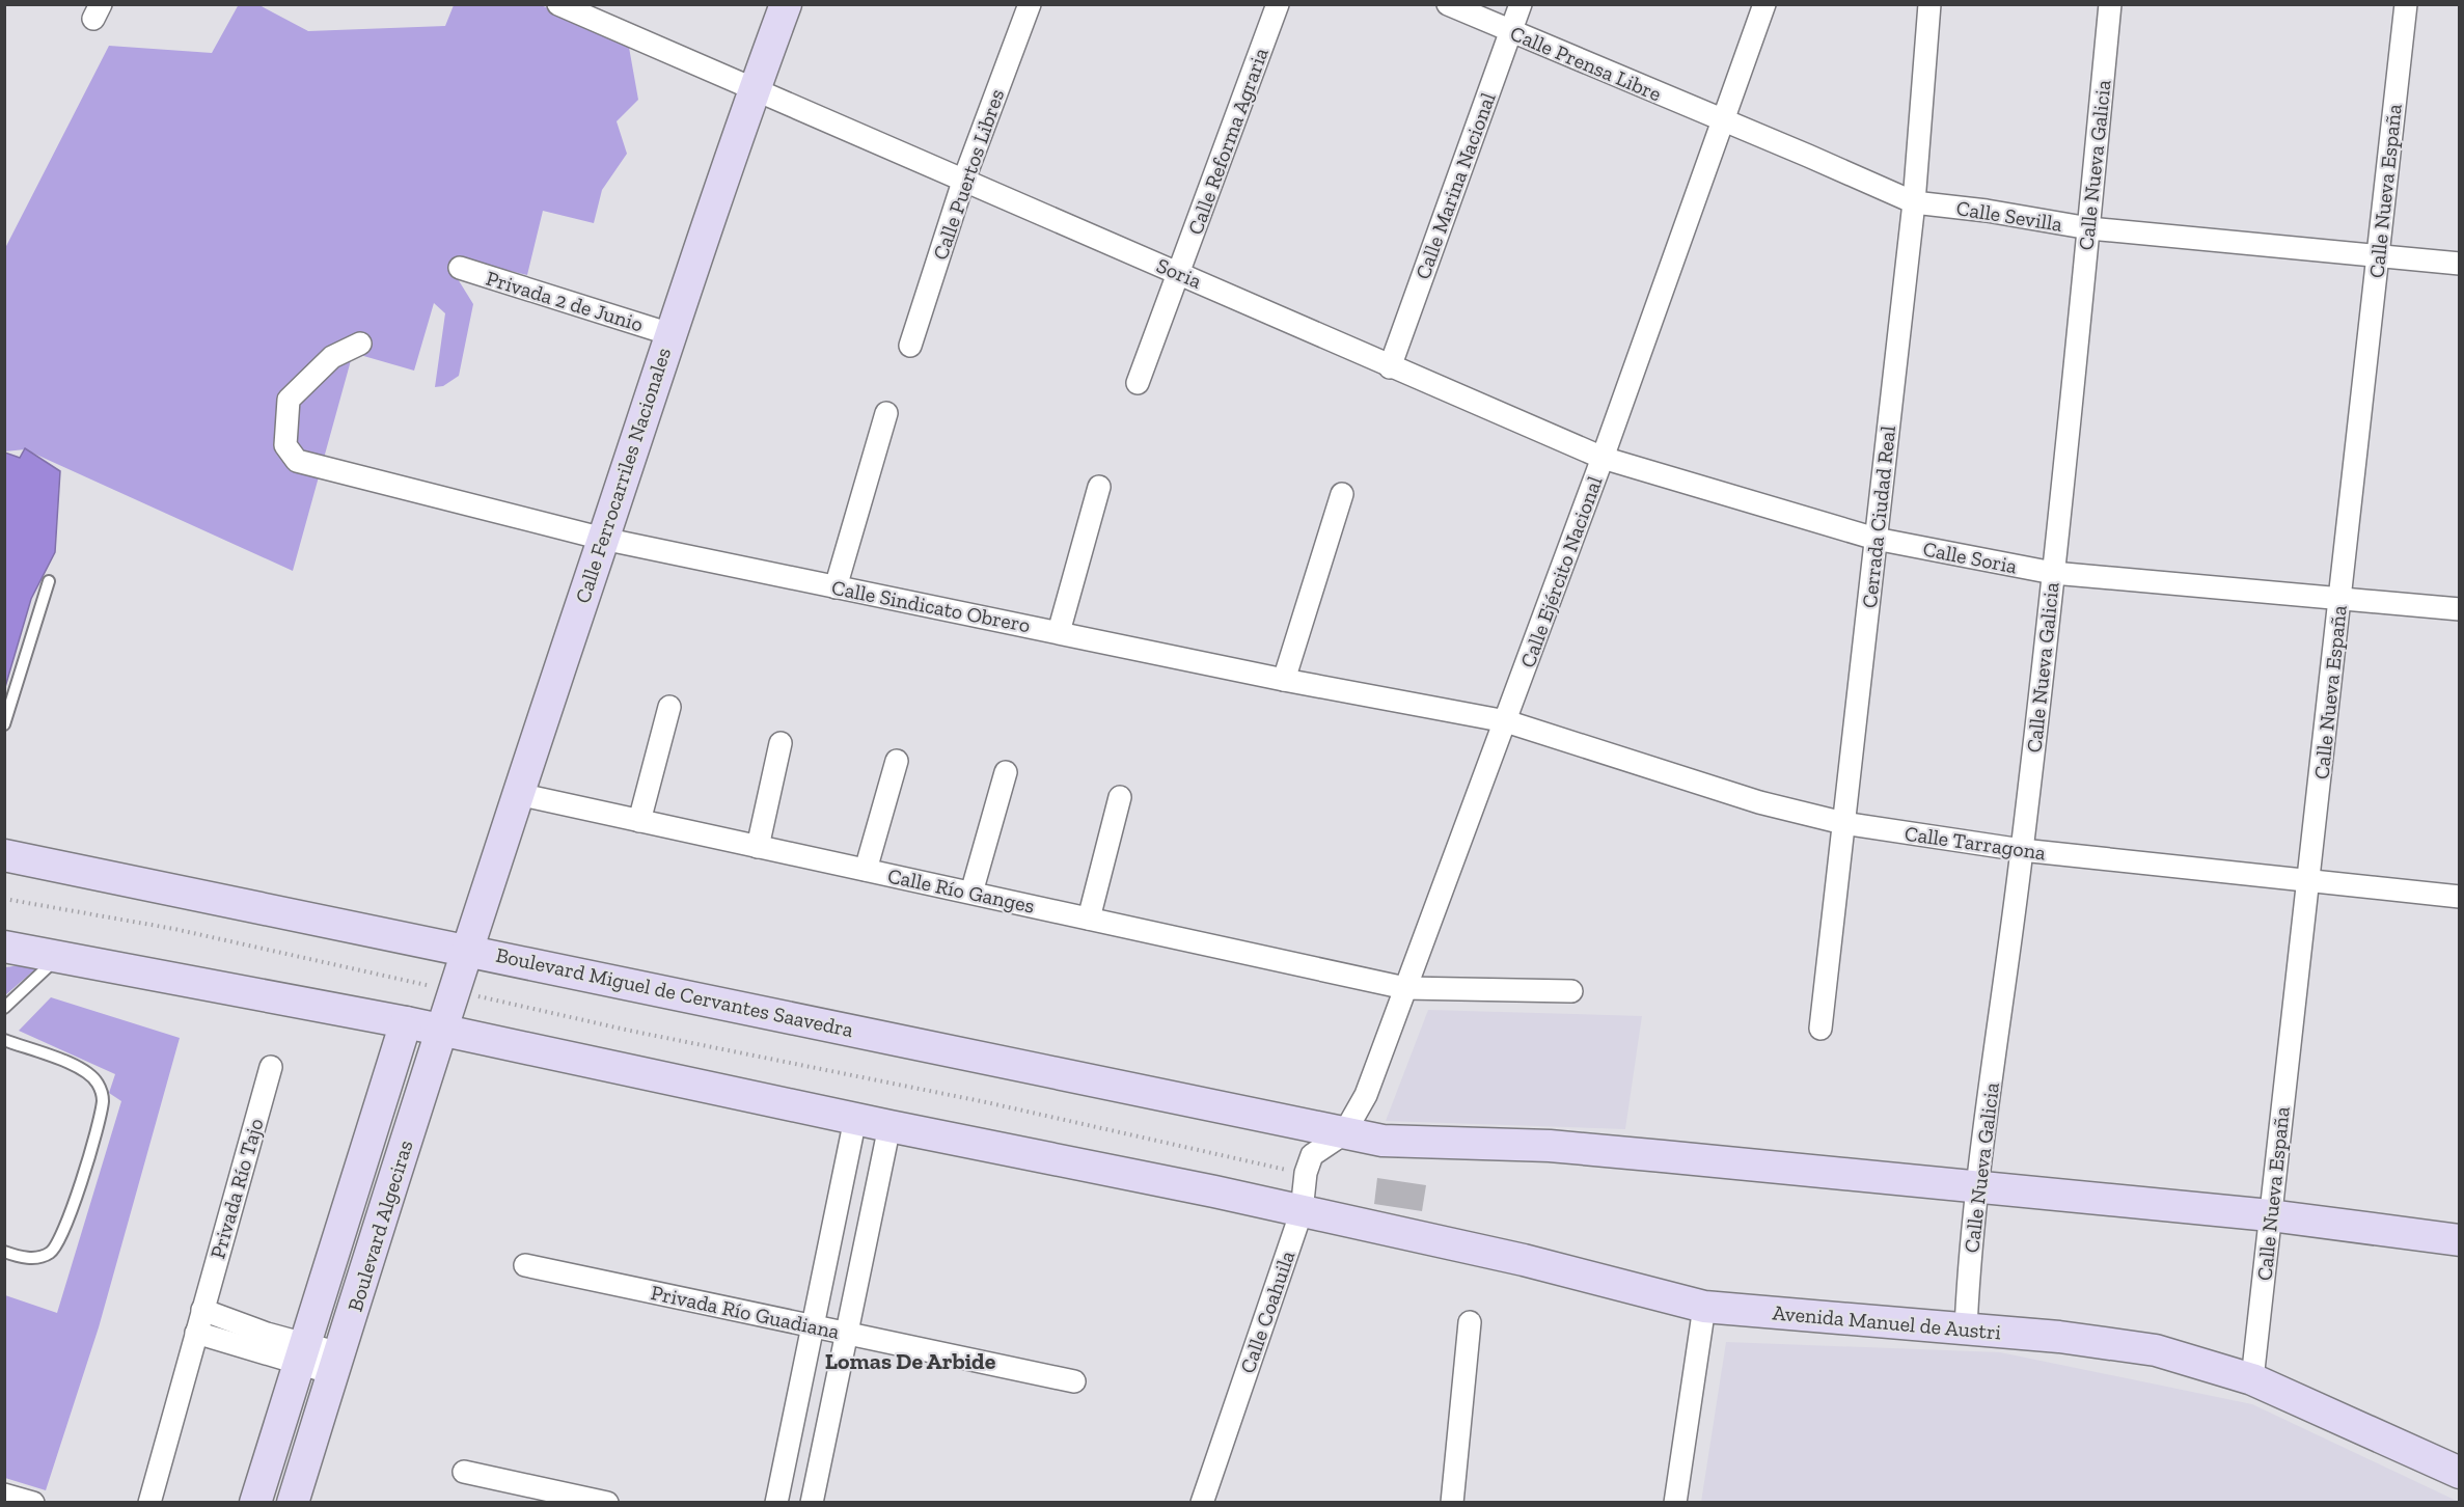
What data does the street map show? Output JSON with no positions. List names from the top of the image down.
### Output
{
  "streets": {
    "main road": [
      "Calle Ferrocarriles Nacionales",
      "Boulevard Miguel de Cervantes Saavedra",
      "Boulevard Algeciras",
      "Avenida Manuel de Austri"
    ],
    "street": [
      "Calle Prensa Libre",
      "Calle Reforma Agraria",
      "Calle Nueva Galicia",
      "Calle Puertos Libres",
      "Calle Marina Nacional",
      "Calle Nueva España",
      "Calle Sevilla",
      "Soria",
      "Privada 2 de Junio",
      "Cerrada Ciudad Real",
      "Calle Soria",
      "Calle Ejército Nacional",
      "Calle Sindicato Obrero",
      "Calle Tarragona",
      "Calle Río Ganges",
      "Privada Río Tajo",
      "Privada Río Guadiana",
      "Calle Coahuila"
    ]
  },
  "crossings": [
    ["Calle Prensa Libre", "Calle Marina Nacional"],
    ["Calle Prensa Libre", "Calle Sevilla"],
    ["Calle Prensa Libre", "Calle Ejército Nacional"],
    ["Calle Reforma Agraria", "Soria"],
    ["Calle Nueva Galicia", "Calle Sevilla"],
    ["Calle Nueva Galicia", "Calle Soria"],
    ["Calle Nueva Galicia", "Calle Tarragona"],
    ["Calle Nueva Galicia", "Boulevard Miguel de Cervantes Saavedra"],
    ["Calle Nueva Galicia", "Avenida Manuel de Austri"],
    ["Calle Puertos Libres", "Soria"],
    ["Calle Marina Nacional", "Soria"],
    ["Calle Nueva España", "Calle Sevilla"],
    ["Calle Nueva España", "Calle Soria"],
    ["Calle Nueva España", "Calle Tarragona"],
    ["Calle Nueva España", "Boulevard Miguel de Cervantes Saavedra"],
    ["Calle Nueva España", "Avenida Manuel de Austri"],
    ["Calle Sevilla", "Cerrada Ciudad Real"],
    ["Calle Sevilla", "Calle Ejército Nacional"],
    ["Soria", "Calle Ferrocarriles Nacionales"],
    ["Soria", "Calle Soria"],
    ["Soria", "Calle Ejército Nacional"],
    ["Privada 2 de Junio", "Calle Ferrocarriles Nacionales"],
    ["Calle Ferrocarriles Nacionales", "Calle Sindicato Obrero"],
    ["Calle Ferrocarriles Nacionales", "Calle Río Ganges"],
    ["Calle Ferrocarriles Nacionales", "Boulevard Miguel de Cervantes Saavedra"],
    ["Calle Ferrocarriles Nacionales", "Boulevard Algeciras"],
    ["Cerrada Ciudad Real", "Calle Soria"],
    ["Cerrada Ciudad Real", "Calle Tarragona"],
    ["Calle Soria", "Calle Ejército Nacional"],
    ["Calle Ejército Nacional", "Calle Sindicato Obrero"],
    ["Calle Ejército Nacional", "Calle Tarragona"],
    ["Calle Ejército Nacional", "Calle Río Ganges"],
    ["Calle Ejército Nacional", "Boulevard Miguel de Cervantes Saavedra"],
    ["Calle Ejército Nacional", "Calle Coahuila"],
    ["Calle Sindicato Obrero", "Calle Tarragona"],
    ["Boulevard Miguel de Cervantes Saavedra", "Boulevard Algeciras"],
    ["Boulevard Miguel de Cervantes Saavedra", "Calle Coahuila"],
    ["Calle Coahuila", "Avenida Manuel de Austri"]
  ],
  "districts": ["Lomas De Arbide"]
}
